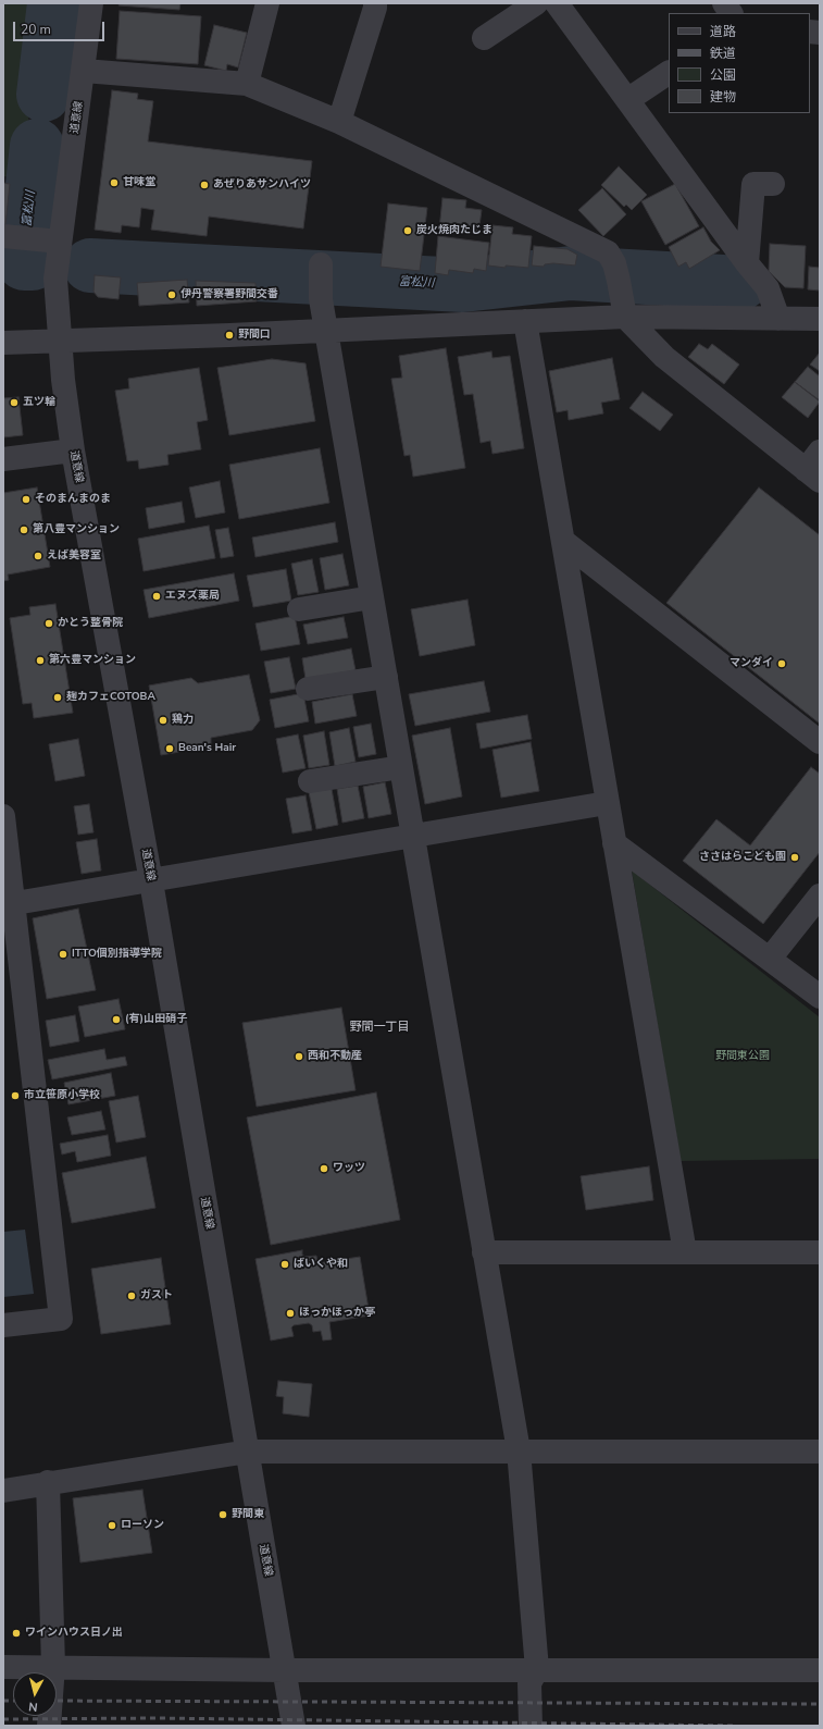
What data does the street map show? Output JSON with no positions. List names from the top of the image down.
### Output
{
  "streets": {
    "street": ["道意線"]
  },
  "districts": ["野間一丁目"],
  "water": ["富松川"],
  "parks": ["野間東公園"],
  "places": [
    "甘味堂",
    "あぜりあサンハイツ",
    "炭火焼肉たじま",
    "伊丹警察署野間交番",
    "野間口",
    "五ツ輪",
    "そのまんまのま",
    "第八豊マンション",
    "えば美容室",
    "エヌズ薬局",
    "かとう整骨院",
    "第六豊マンション",
    "マンダイ",
    "麹カフェCOTOBA",
    "鶏力",
    "Bean's Hair",
    "ささはらこども園",
    "ITTO個別指導学院",
    "(有)山田硝子",
    "西和不動産",
    "市立笹原小学校",
    "ワッツ",
    "ばいくや和",
    "ガスト",
    "ほっかほっか亭",
    "野間東",
    "ローソン",
    "ワインハウス日ノ出"
  ],
  "legend": [
    "道路",
    "鉄道",
    "公園",
    "建物"
  ],
  "scale_bar": "20 m",
  "north": "bottom"
}
